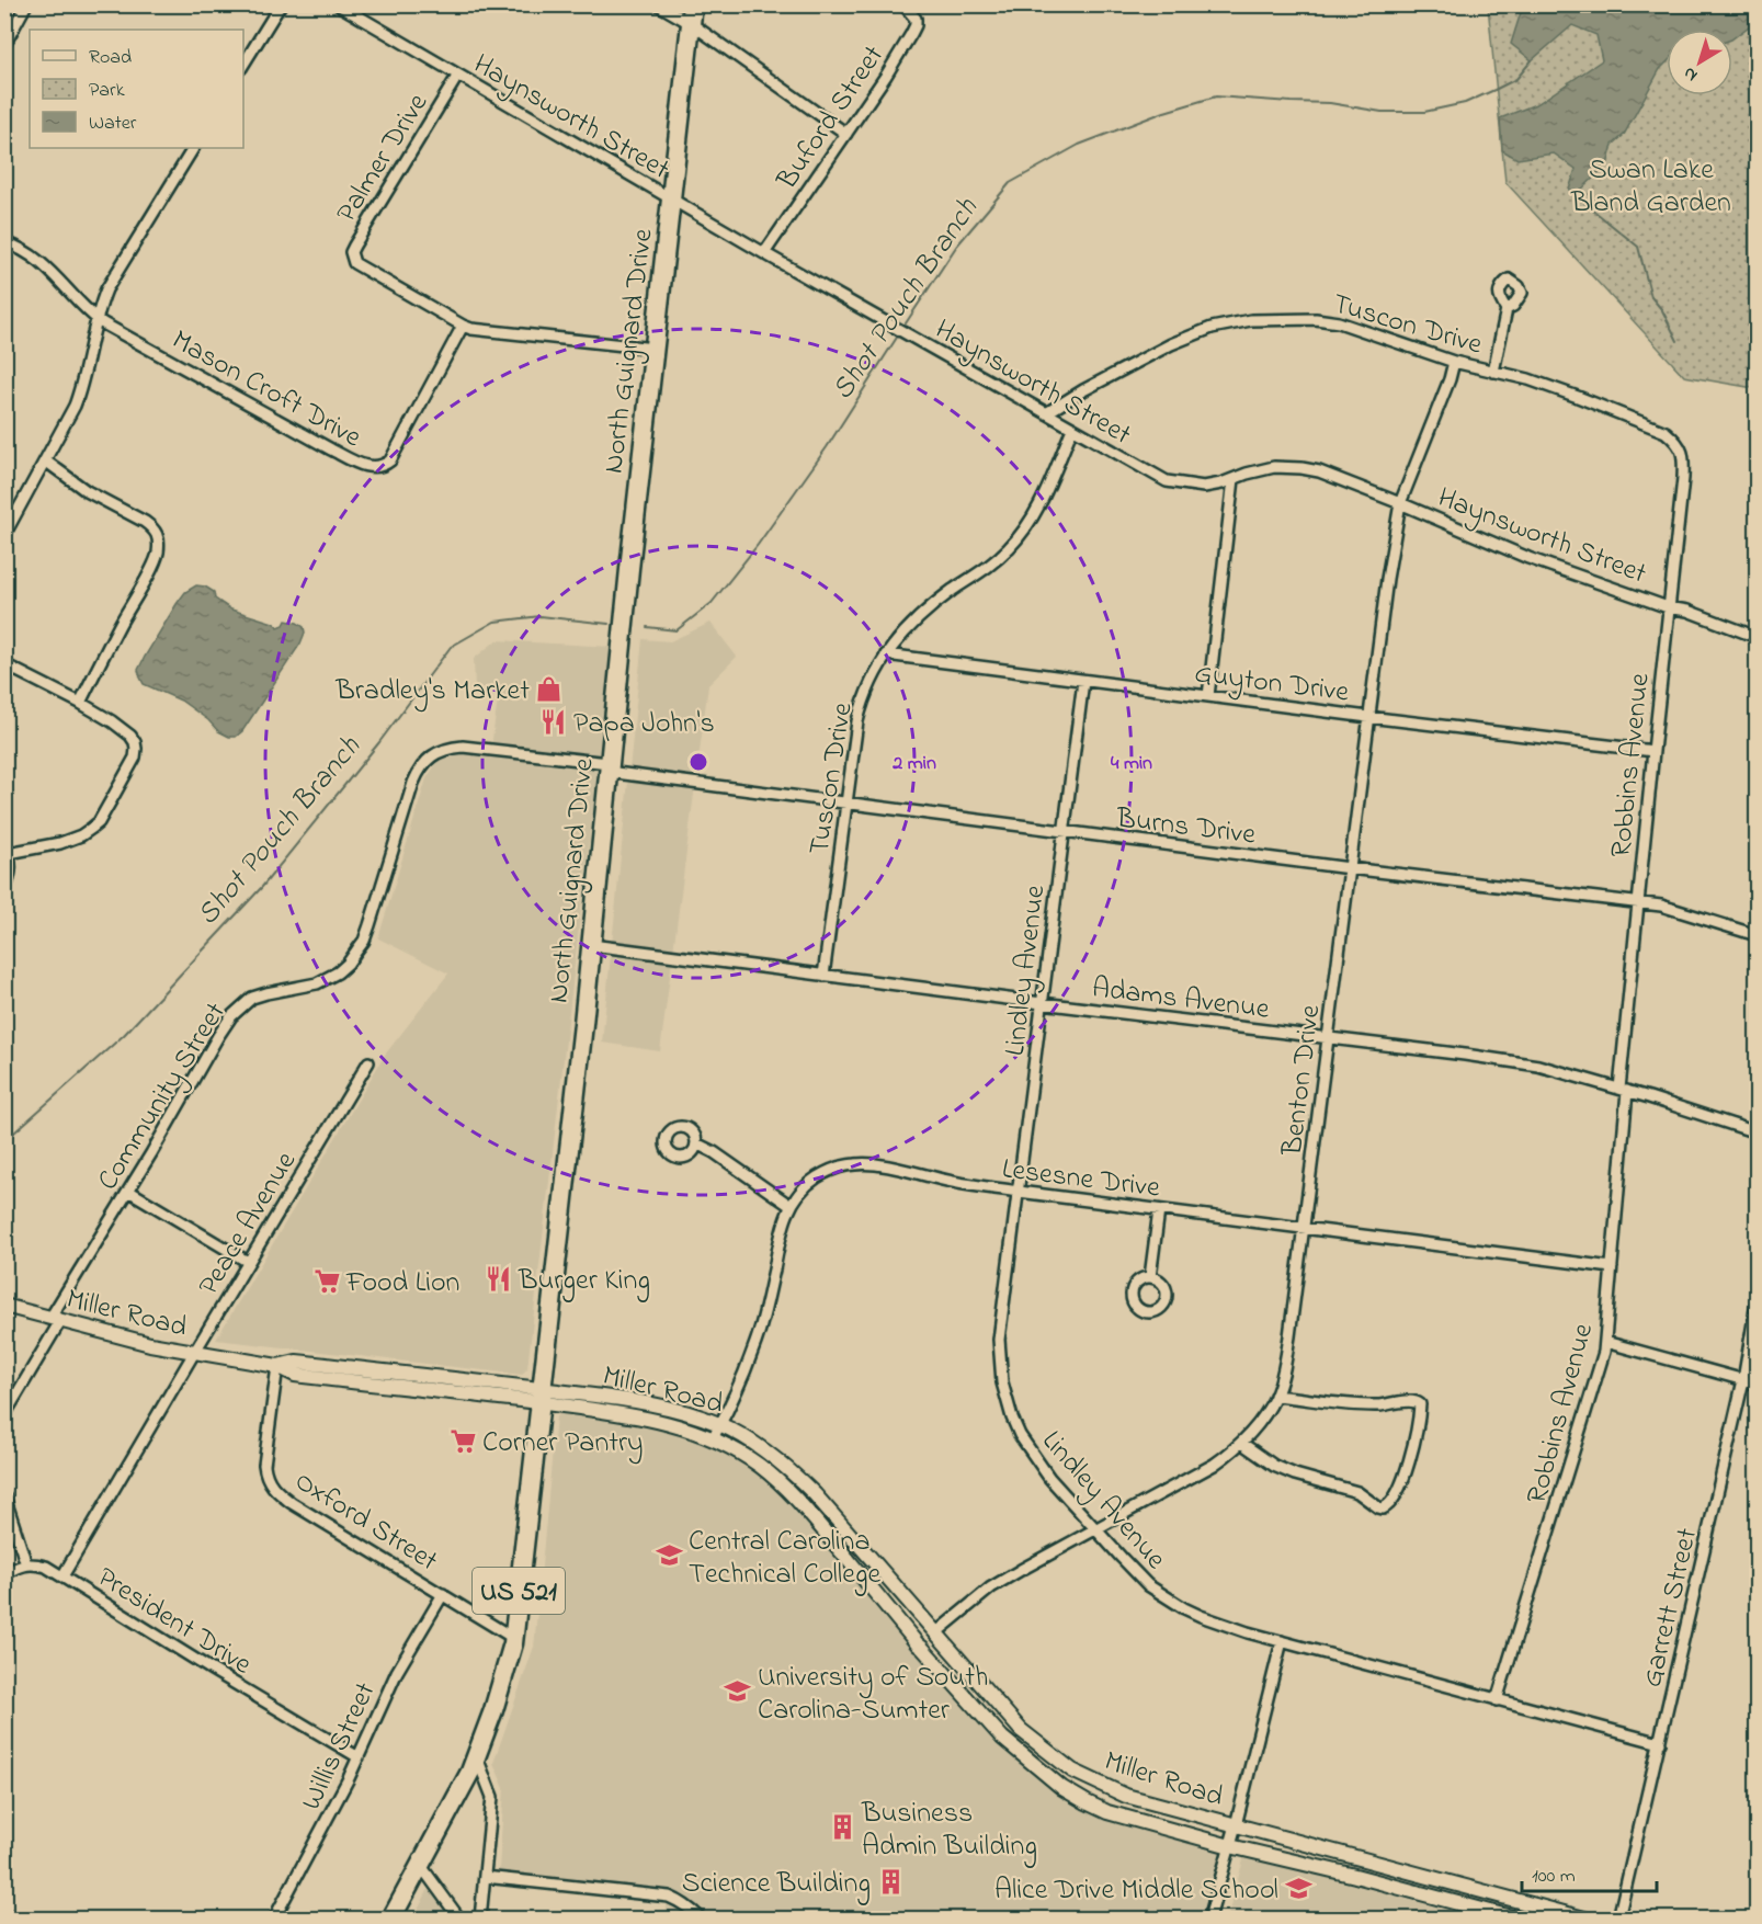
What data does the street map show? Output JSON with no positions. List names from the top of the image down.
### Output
{
  "streets": {
    "highway": ["North Guignard Drive", "US 521"],
    "street": [
      "Haynsworth Street",
      "Buford Street",
      "Palmer Drive",
      "Tuscon Drive",
      "Mason Croft Drive",
      "Guyton Drive",
      "Robbins Avenue",
      "Burns Drive",
      "Lindley Avenue",
      "Adams Avenue",
      "Benton Drive",
      "Community Street",
      "Lesesne Drive",
      "Peace Avenue",
      "Miller Road",
      "Oxford Street",
      "Garrett Street",
      "President Drive",
      "Willis Street"
    ]
  },
  "crossings": [
    ["Haynsworth Street", "Buford Street"],
    ["Haynsworth Street", "Palmer Drive"],
    ["Haynsworth Street", "Tuscon Drive"],
    ["Haynsworth Street", "North Guignard Drive"],
    ["Haynsworth Street", "Robbins Avenue"],
    ["Haynsworth Street", "Benton Drive"],
    ["Palmer Drive", "North Guignard Drive"],
    ["Palmer Drive", "Mason Croft Drive"],
    ["Tuscon Drive", "Guyton Drive"],
    ["Tuscon Drive", "Robbins Avenue"],
    ["Tuscon Drive", "Burns Drive"],
    ["Tuscon Drive", "Adams Avenue"],
    ["Tuscon Drive", "Benton Drive"],
    ["North Guignard Drive", "Burns Drive"],
    ["North Guignard Drive", "Adams Avenue"],
    ["North Guignard Drive", "Community Street"],
    ["North Guignard Drive", "Miller Road"],
    ["North Guignard Drive", "US 521"],
    ["Guyton Drive", "Robbins Avenue"],
    ["Guyton Drive", "Lindley Avenue"],
    ["Guyton Drive", "Benton Drive"],
    ["Robbins Avenue", "Burns Drive"],
    ["Robbins Avenue", "Lindley Avenue"],
    ["Robbins Avenue", "Adams Avenue"],
    ["Robbins Avenue", "Lesesne Drive"],
    ["Burns Drive", "Lindley Avenue"],
    ["Burns Drive", "Benton Drive"],
    ["Burns Drive", "Community Street"],
    ["Lindley Avenue", "Adams Avenue"],
    ["Lindley Avenue", "Benton Drive"],
    ["Lindley Avenue", "Lesesne Drive"],
    ["Lindley Avenue", "Garrett Street"],
    ["Adams Avenue", "Benton Drive"],
    ["Benton Drive", "Lesesne Drive"],
    ["Benton Drive", "Miller Road"],
    ["Community Street", "Miller Road"],
    ["Lesesne Drive", "Miller Road"],
    ["Peace Avenue", "Miller Road"],
    ["Peace Avenue", "President Drive"],
    ["Miller Road", "Oxford Street"],
    ["Oxford Street", "Willis Street"],
    ["President Drive", "Willis Street"]
  ],
  "water": ["Shot Pouch Branch"],
  "parks": ["Swan Lake Bland Garden"],
  "places": {
    "shop": ["Bradley's Market"],
    "restaurant": ["Papa John's", "Burger King"],
    "supermarket": ["Food Lion", "Corner Pantry"],
    "school or university": ["Central Carolina Technical College", "University of South Carolina-Sumter", "Alice Drive Middle School"],
    "building": ["Business Admin Building", "Science Building"]
  },
  "legend": ["Road", "Park", "Water"],
  "scale_bar": "100 m",
  "north": "bottom left",
  "rings": ["2 min", "4 min"]
}
